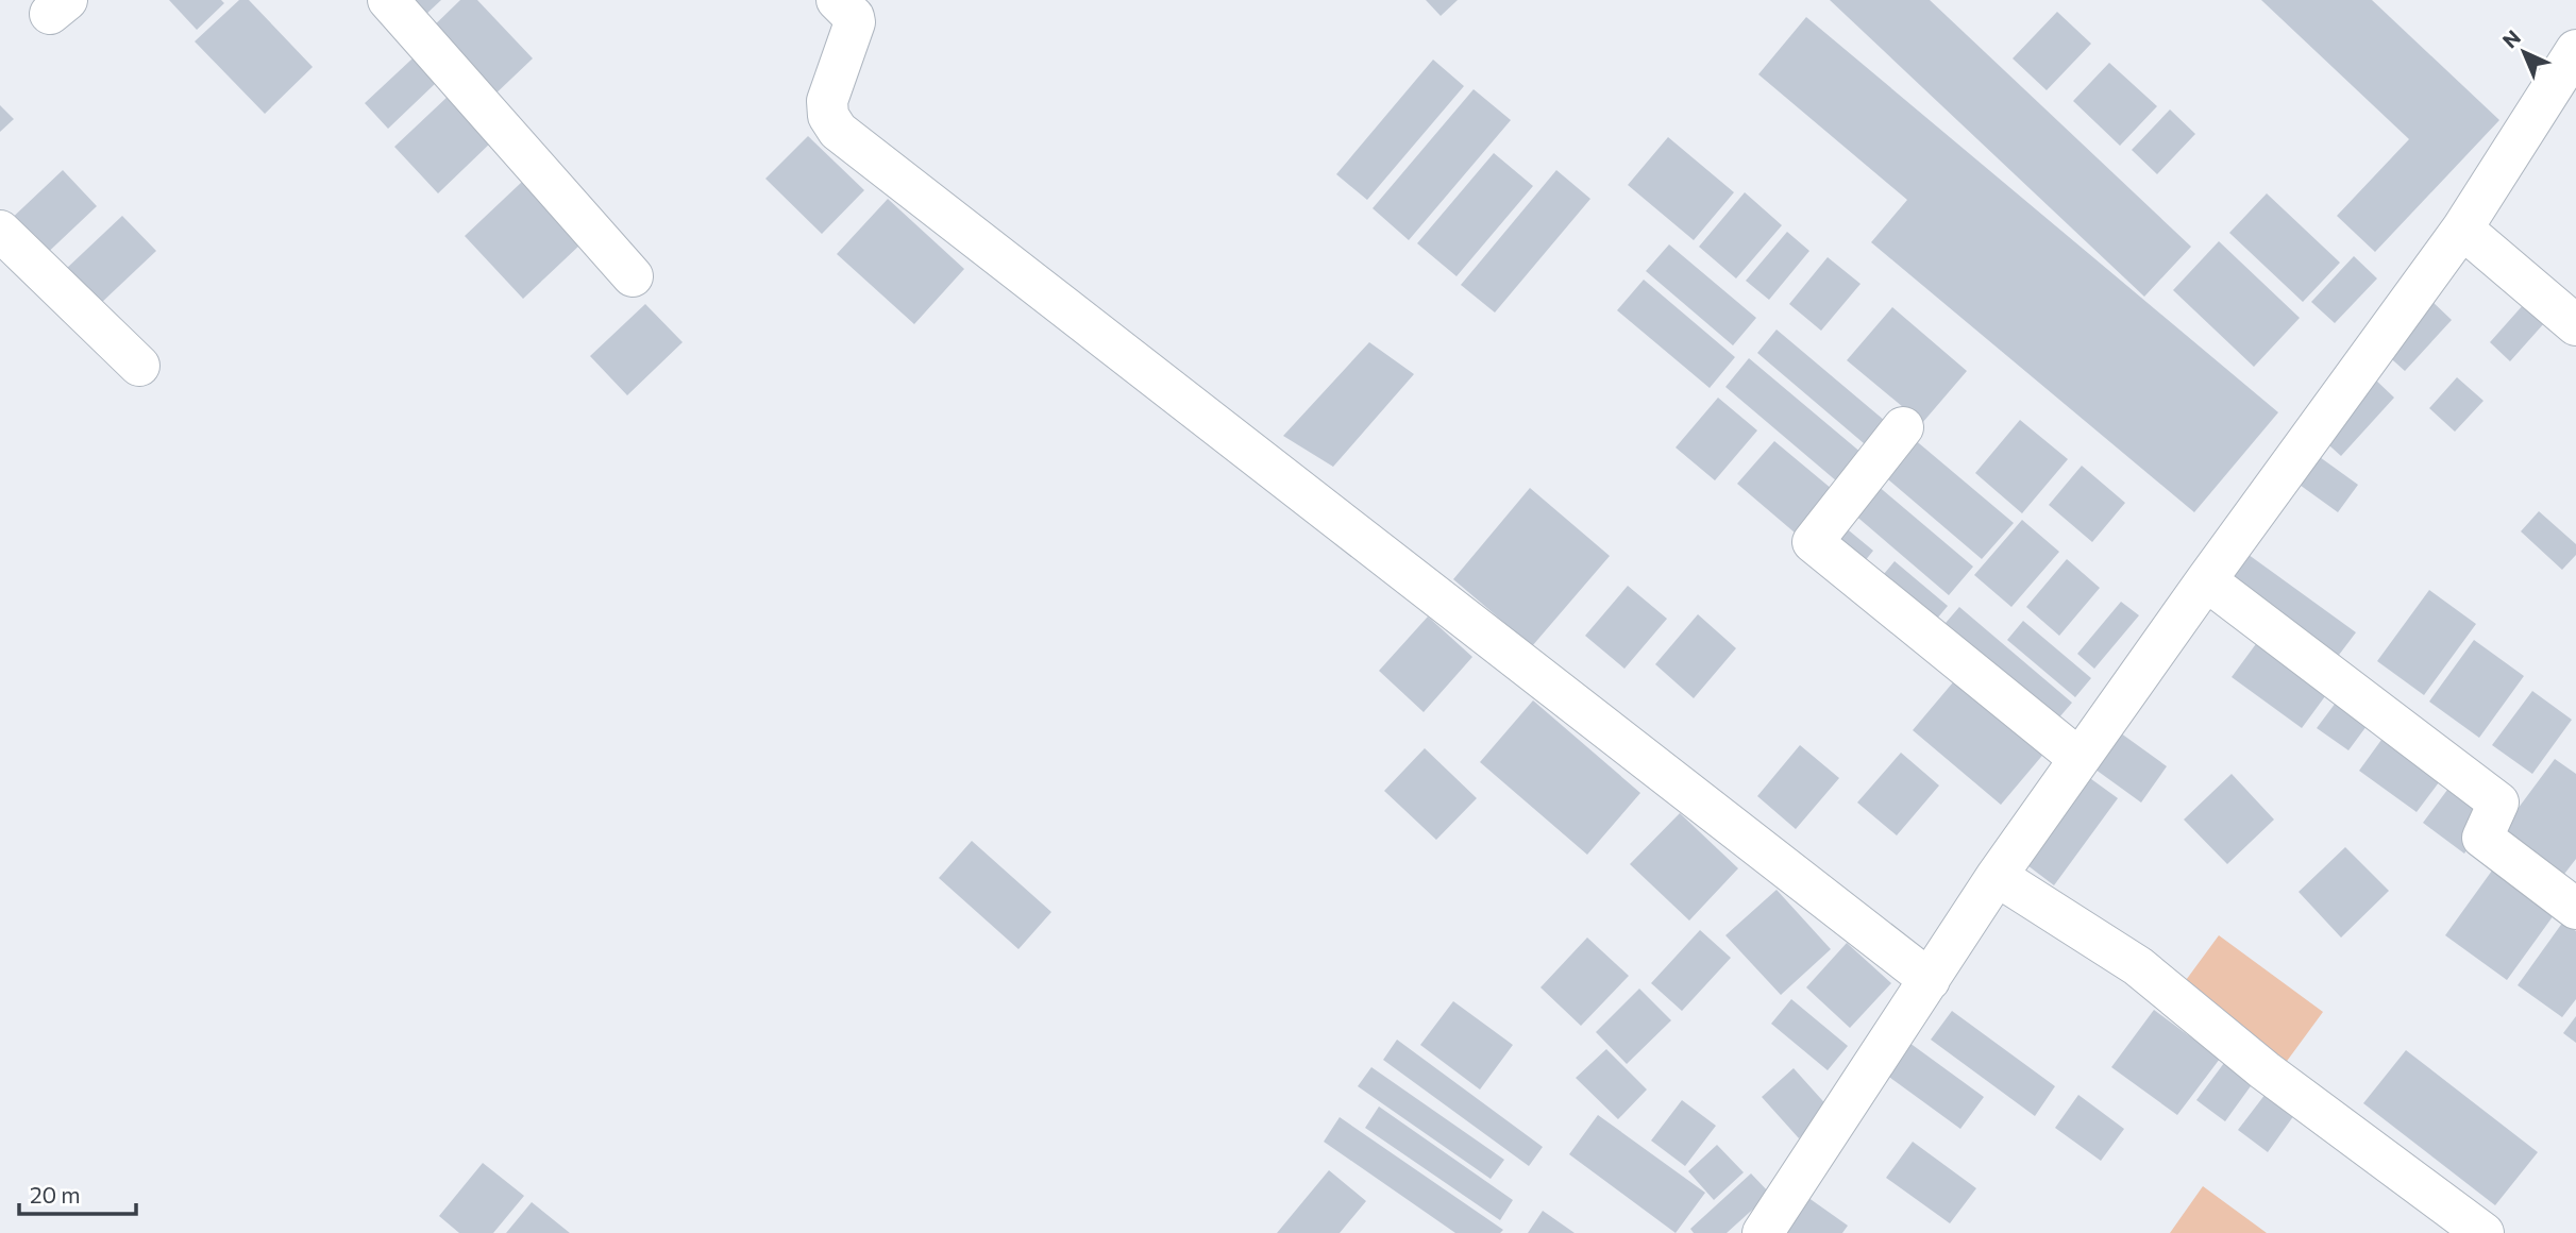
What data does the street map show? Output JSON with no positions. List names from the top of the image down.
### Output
{
  "scale_bar": "20 m",
  "north": "top left"
}
